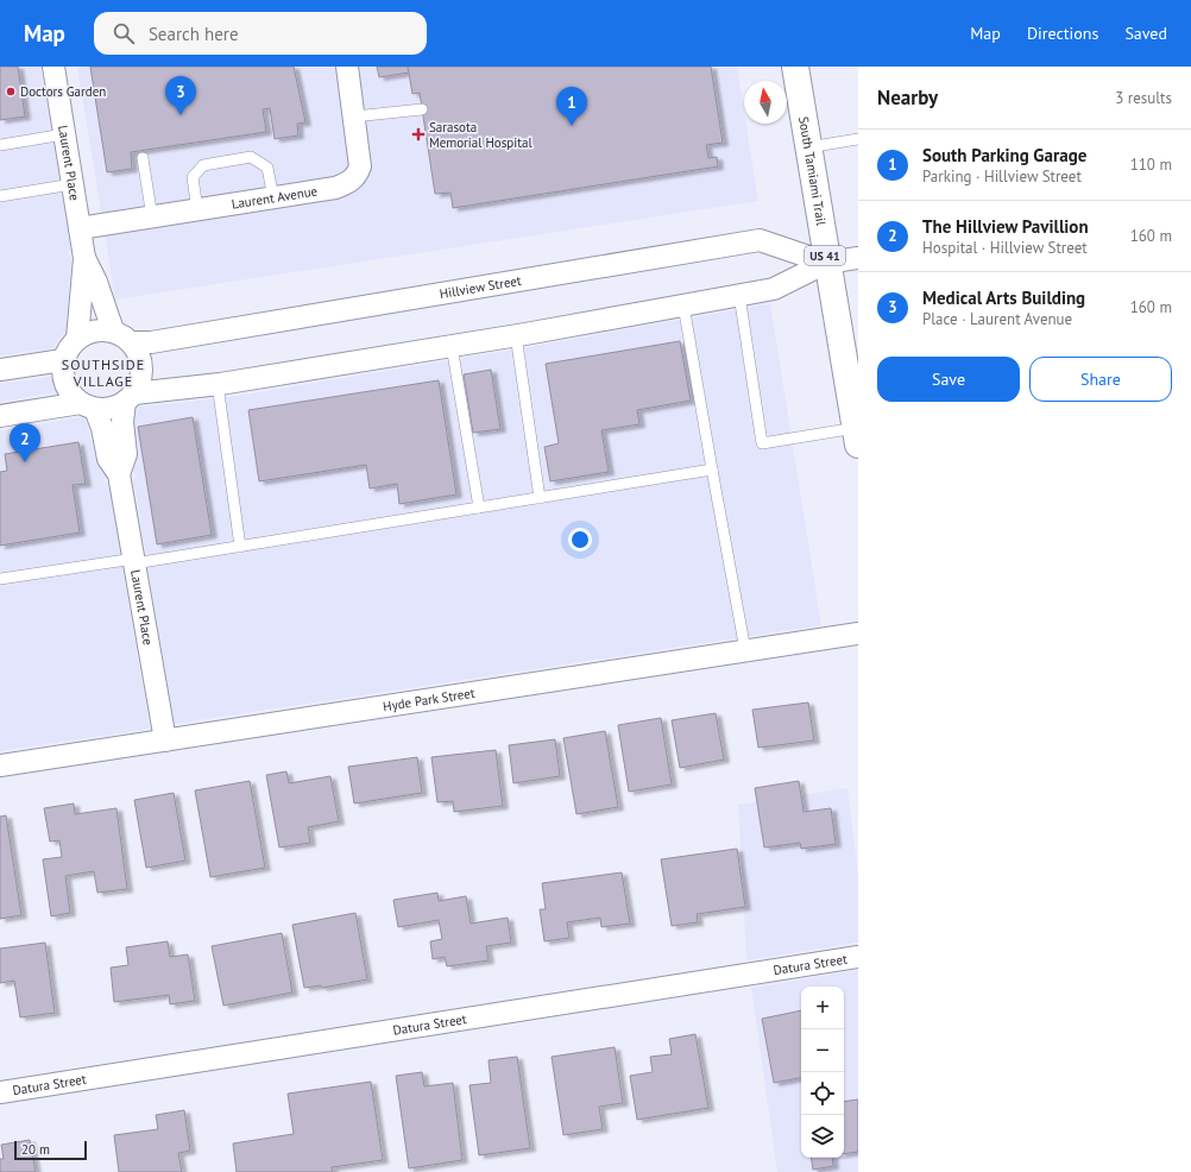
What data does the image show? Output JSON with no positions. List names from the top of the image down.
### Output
{
  "streets": {
    "main road": ["South Tamiami Trail", "US 41"],
    "street": [
      "Laurent Place",
      "Laurent Avenue",
      "Hillview Street",
      "Hyde Park Street",
      "Datura Street"
    ]
  },
  "crossings": [
    ["Laurent Place", "Laurent Avenue"],
    ["Laurent Place", "Hillview Street"],
    ["Laurent Place", "Hyde Park Street"],
    ["South Tamiami Trail", "Hillview Street"]
  ],
  "districts": ["SOUTHSIDE VILLAGE"],
  "places": {
    "other": ["Doctors Garden"],
    "health": ["Sarasota Memorial Hospital"]
  },
  "scale_bar": "20 m",
  "north": "top",
  "page": {
    "header": "Map",
    "search": "Search here",
    "nav": ["Map", "Directions", "Saved"],
    "heading": ["Nearby", "3 results"],
    "pins": ["3", "1", "2"],
    "list": [
      {
        "mark": "1",
        "name": "South Parking Garage",
        "note": "Parking · Hillview Street",
        "value": "110 m"
      },
      {
        "mark": "2",
        "name": "The Hillview Pavillion",
        "note": "Hospital · Hillview Street",
        "value": "160 m"
      },
      {
        "mark": "3",
        "name": "Medical Arts Building",
        "note": "Place · Laurent Avenue",
        "value": "160 m"
      }
    ],
    "buttons": ["Save", "Share"],
    "map_buttons": ["+", "−"],
    "scale": "20 m"
  }
}
